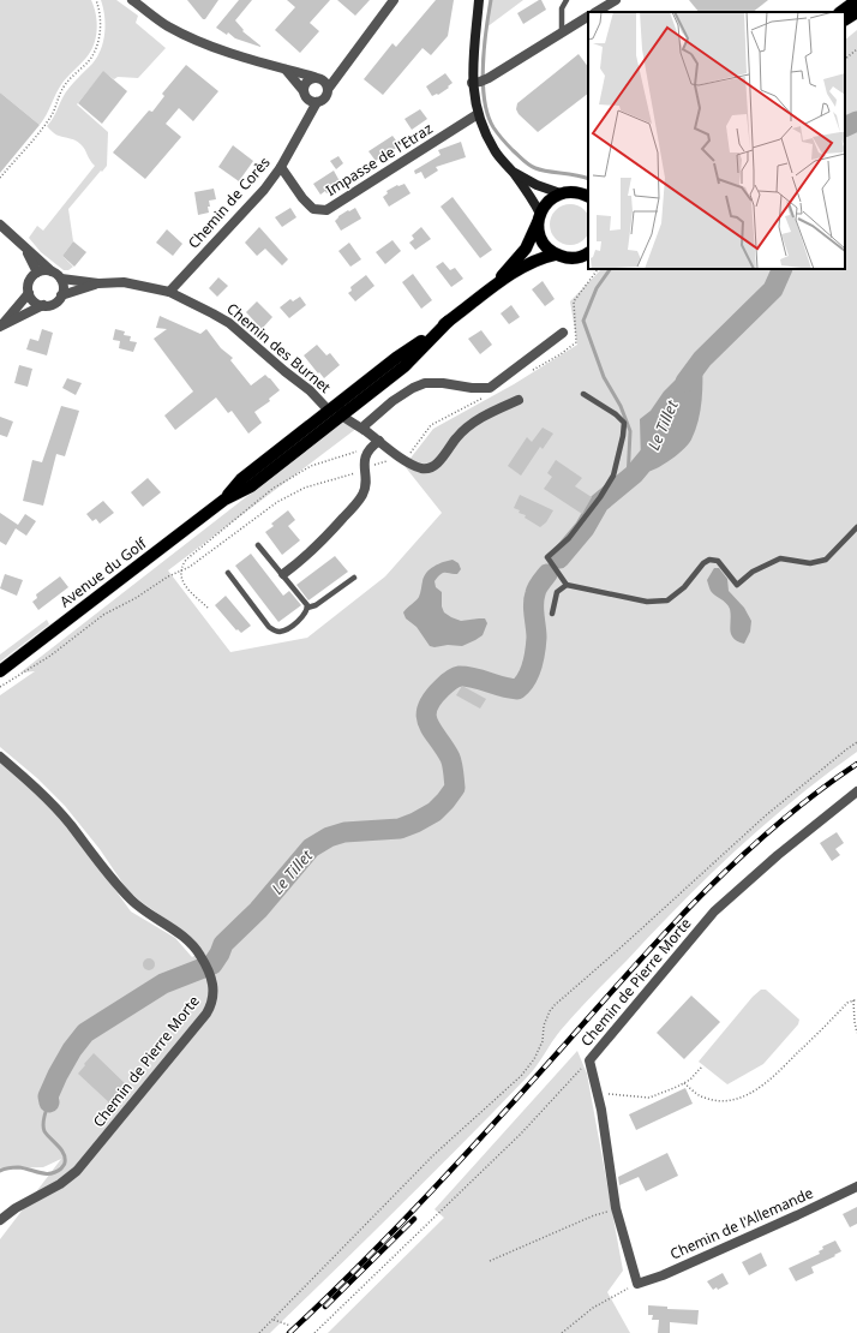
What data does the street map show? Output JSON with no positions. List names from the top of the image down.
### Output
{
  "streets": {
    "main road": ["Avenue du Golf"],
    "street": [
      "Impasse de l'Etraz",
      "Chemin de Corès",
      "Chemin des Burnet",
      "Chemin de Pierre Morte",
      "Chemin de l'Allemande"
    ]
  },
  "crossings": [
    ["Impasse de l'Etraz", "Chemin de Corès"],
    ["Chemin de Corès", "Chemin des Burnet"],
    ["Chemin de Pierre Morte", "Chemin de l'Allemande"]
  ],
  "water": ["Le Tillet"]
}
